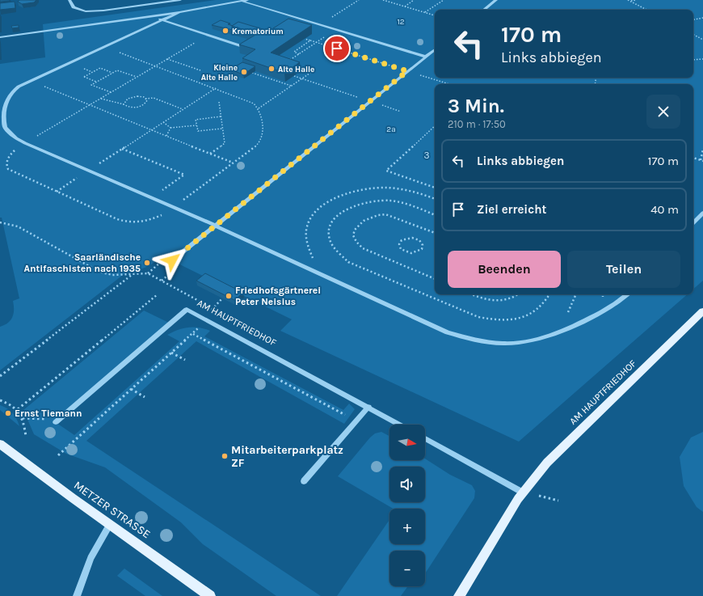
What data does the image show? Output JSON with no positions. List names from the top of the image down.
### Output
{
  "streets": {
    "main road": ["AM HAUPTFRIEDHOF", "METZER STRASSE"]
  },
  "parks": ["12", "2a", "3"],
  "places": [
    "Krematorium",
    "Alte Halle",
    "Kleine Alte Halle",
    "Saarländische Antifaschisten nach 1935",
    "Friedhofsgärtnerei Peter Neisius",
    "Ernst Tiemann",
    "Mitarbeiterparkplatz ZF"
  ],
  "north": "right",
  "page": {
    "turn": ["170 m", "Links abbiegen"],
    "heading": ["3 Min.", "210 m · 17:50"],
    "list": [
      {
        "name": "Links abbiegen",
        "value": "170 m"
      },
      {
        "name": "Ziel erreicht",
        "value": "40 m"
      }
    ],
    "buttons": ["Beenden", "Teilen"],
    "map_buttons": ["+", "−"]
  }
}
